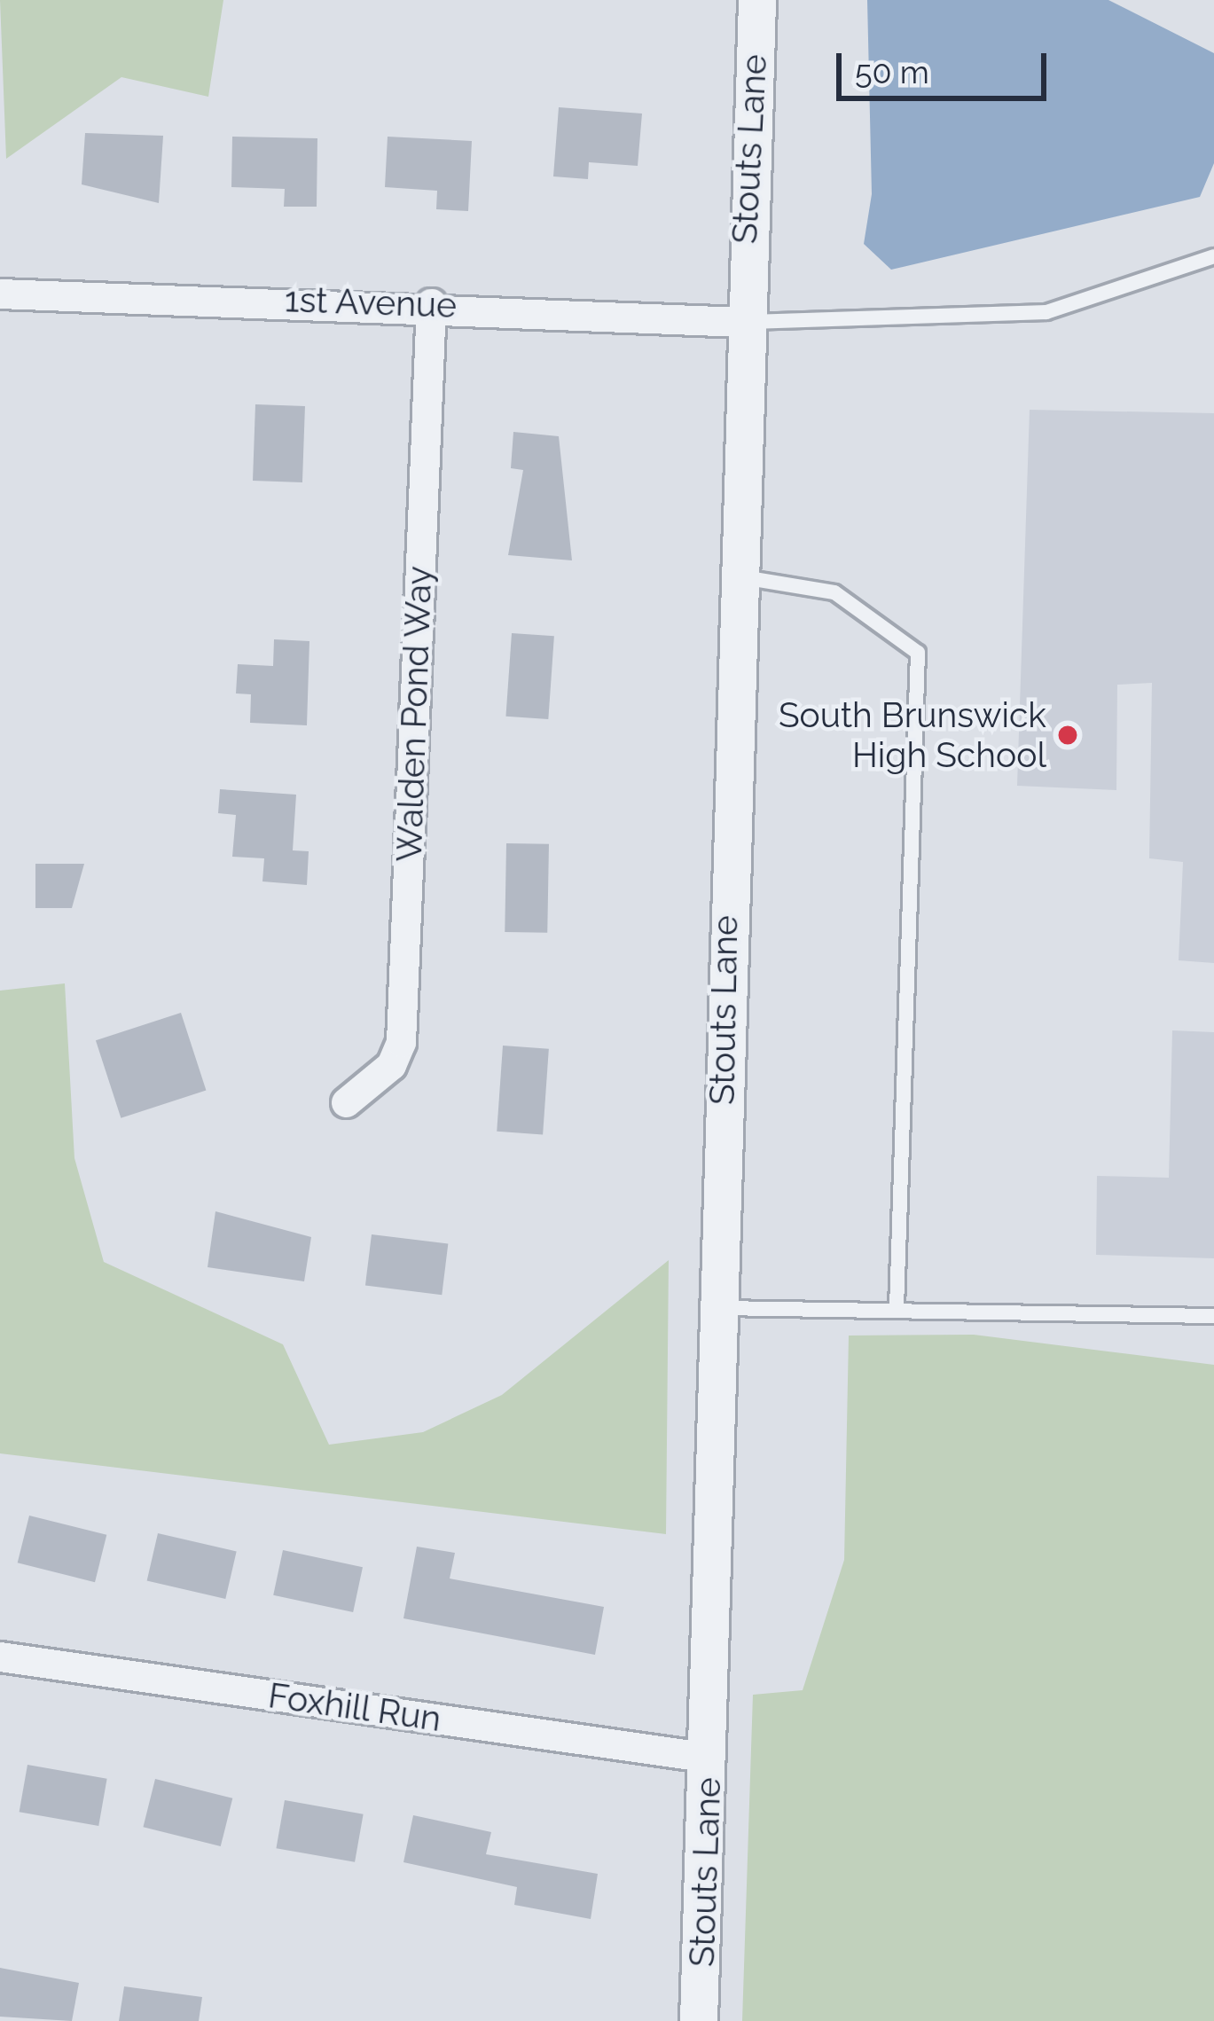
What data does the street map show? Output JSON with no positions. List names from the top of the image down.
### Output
{
  "streets": {
    "street": [
      "Stouts Lane",
      "1st Avenue",
      "Walden Pond Way",
      "Foxhill Run"
    ]
  },
  "crossings": [
    ["Stouts Lane", "1st Avenue"],
    ["Stouts Lane", "Foxhill Run"],
    ["1st Avenue", "Walden Pond Way"]
  ],
  "places": ["South Brunswick High School"],
  "scale_bar": "50 m"
}
